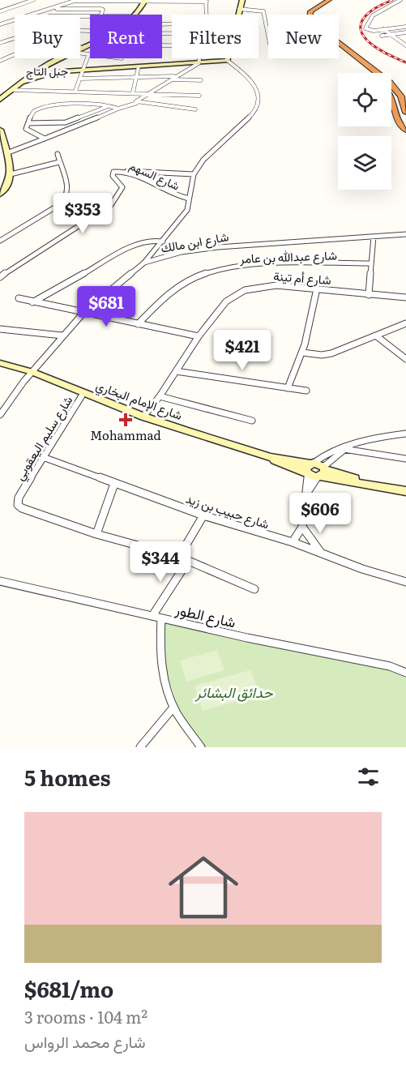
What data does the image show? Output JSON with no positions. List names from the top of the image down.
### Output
{
  "streets": {
    "street": [
      "شارع السهم",
      "شارع ابن مالك",
      "شارع عبدالله بن عامر",
      "شارع أم تينة",
      "شارع الإمام البخاري",
      "شارع سليم اليعقوبي",
      "شارع حبيب بن زيد",
      "شارع الطور"
    ]
  },
  "crossings": [
    ["شارع ابن مالك", "شارع الإمام البخاري"],
    ["شارع أم تينة", "شارع الإمام البخاري"],
    ["شارع الإمام البخاري", "شارع سليم اليعقوبي"],
    ["شارع سليم اليعقوبي", "شارع حبيب بن زيد"]
  ],
  "districts": ["جبل التاج"],
  "parks": ["حدائق البشائر"],
  "places": {
    "health": ["Mohammad"]
  },
  "page": {
    "chip": [
      "Buy",
      "Rent",
      "Filters",
      "New"
    ],
    "price": [
      "$353",
      "$681",
      "$421",
      "$606",
      "$344"
    ],
    "heading": "5 homes",
    "list": [
      {
        "name": "$681/mo",
        "note": "3 rooms · 104 m² · شارع محمد الرواس"
      }
    ]
  }
}
